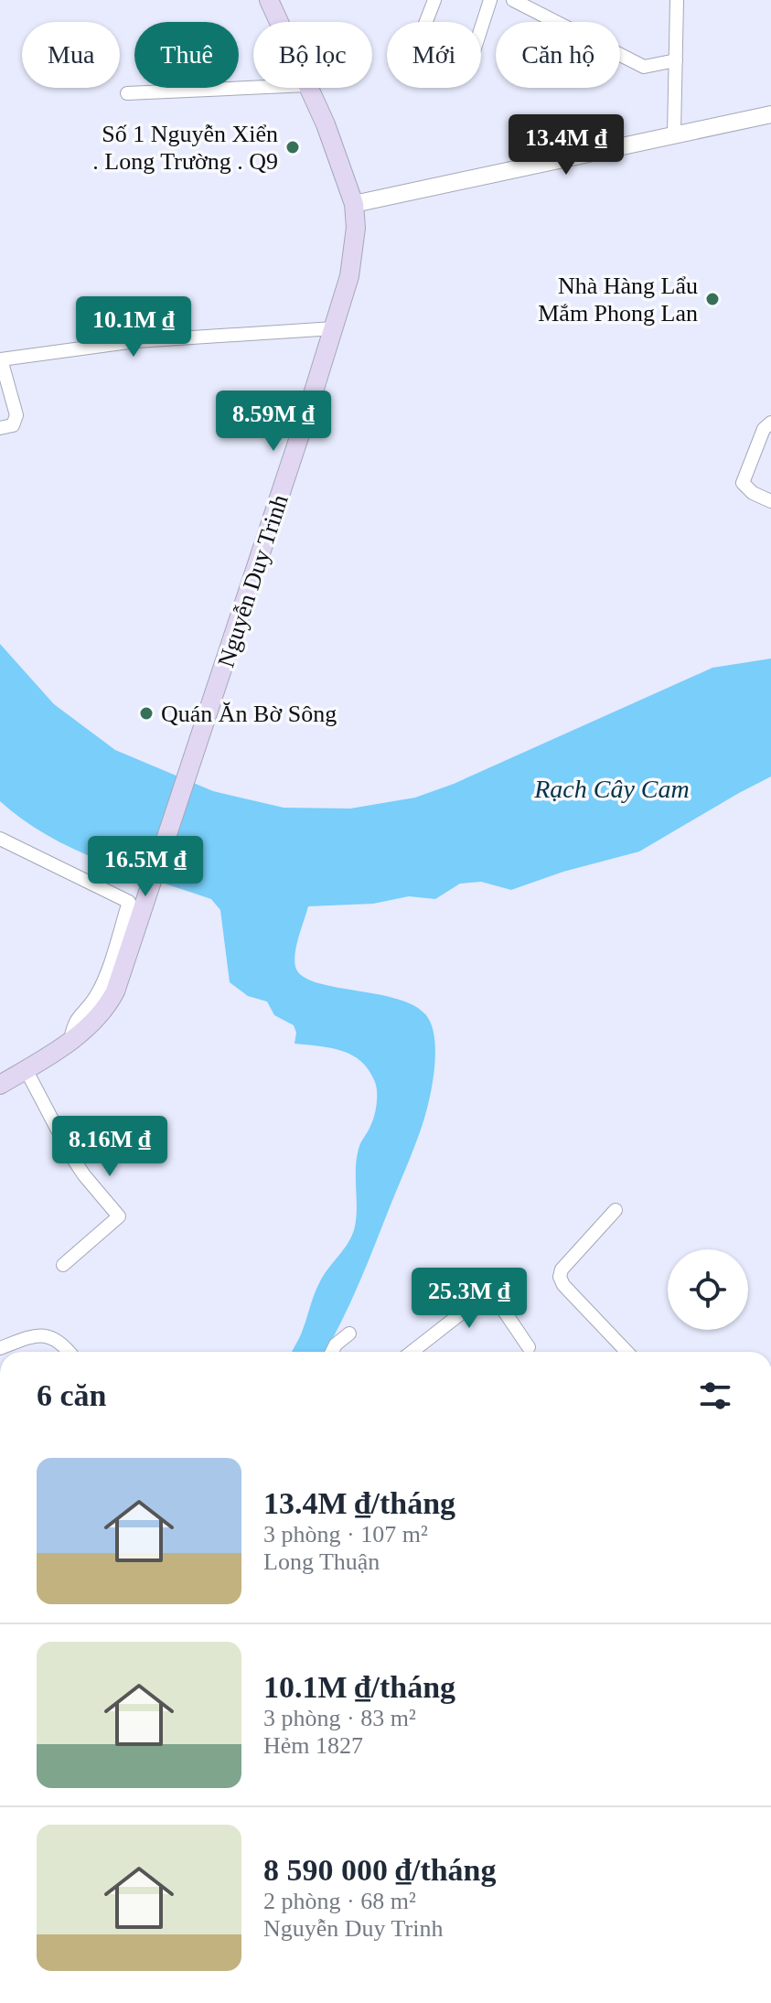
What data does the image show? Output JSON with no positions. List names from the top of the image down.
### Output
{
  "streets": {
    "main road": ["Nguyễn Duy Trinh"]
  },
  "water": ["Rạch Cây Cam"],
  "places": ["Số 1 Nguyễn Xiển . Long Trường . Q9", "Nhà Hàng Lẩu Mắm Phong Lan", "Quán Ăn Bờ Sông"],
  "page": {
    "chip": [
      "Mua",
      "Thuê",
      "Bộ lọc",
      "Mới",
      "Căn hộ"
    ],
    "price": [
      "13.4M ₫",
      "10.1M ₫",
      "8.59M ₫",
      "16.5M ₫",
      "8.16M ₫",
      "25.3M ₫"
    ],
    "heading": "6 căn",
    "list": [
      {
        "name": "13.4M ₫/tháng",
        "note": "3 phòng · 107 m² · Long Thuận"
      },
      {
        "name": "10.1M ₫/tháng",
        "note": "3 phòng · 83 m² · Hẻm 1827"
      },
      {
        "name": "8 590 000 ₫/tháng",
        "note": "2 phòng · 68 m² · Nguyễn Duy Trinh"
      }
    ]
  }
}
